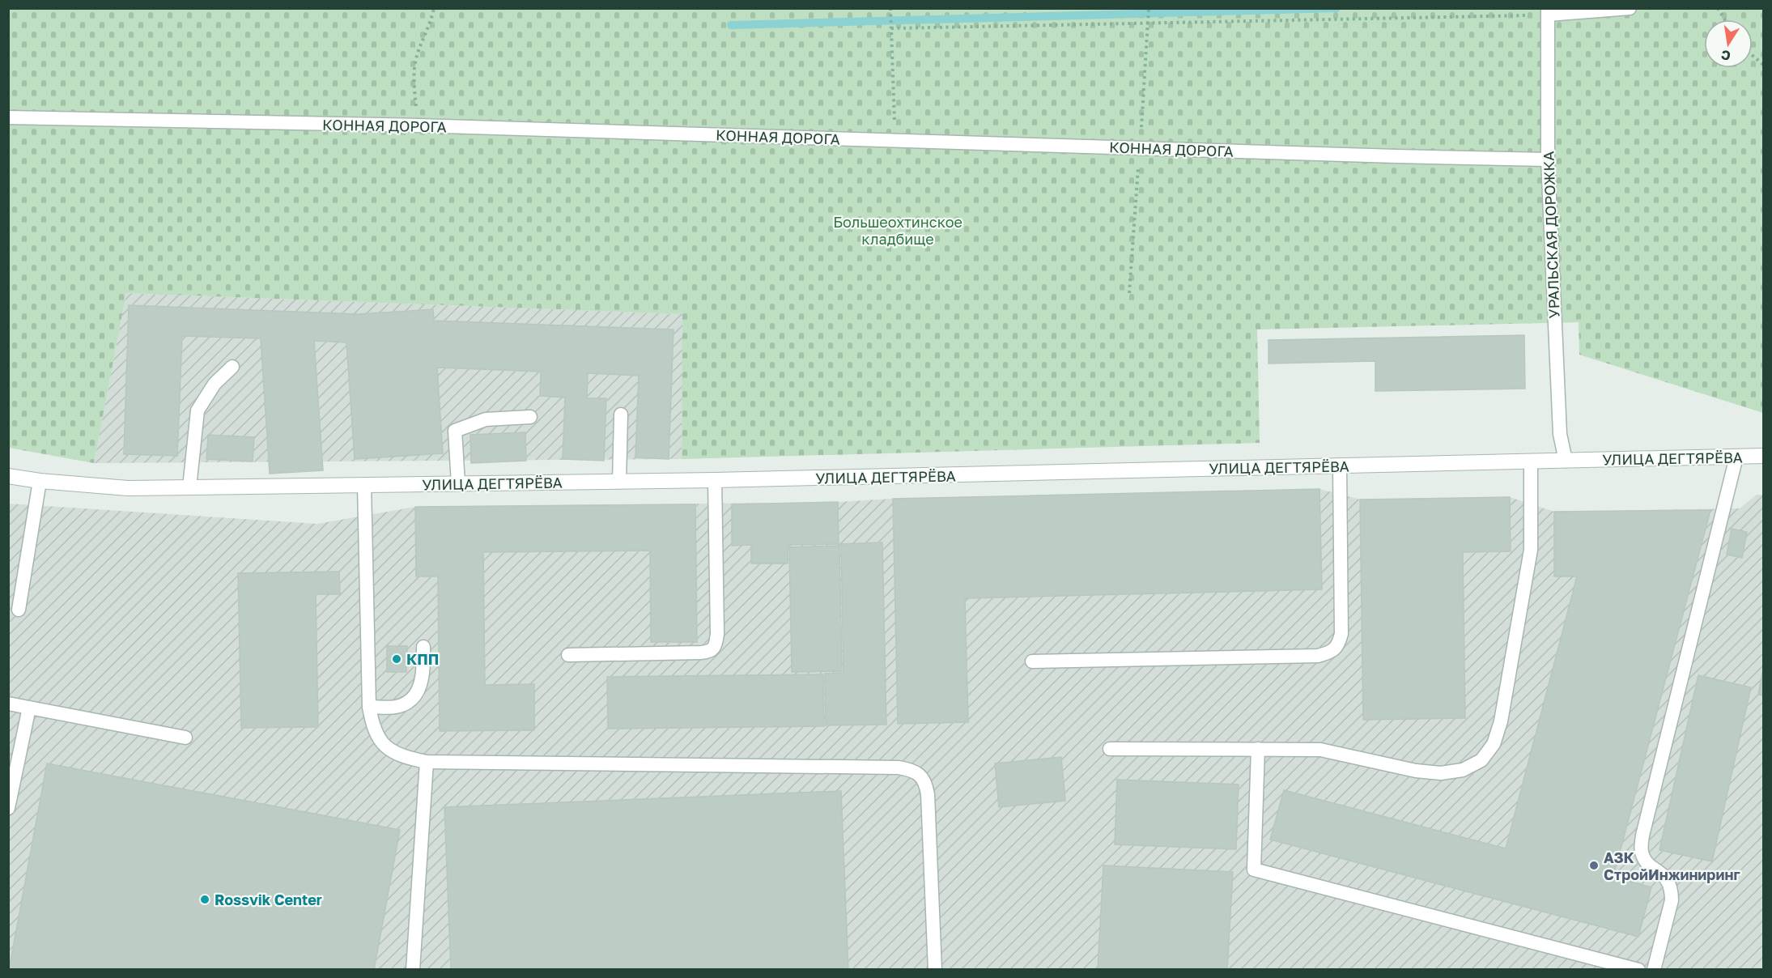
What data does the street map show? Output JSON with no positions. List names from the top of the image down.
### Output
{
  "streets": {
    "street": ["УЛИЦА ДЕГТЯРЁВА"],
    "lane": ["КОННАЯ ДОРОГА", "УРАЛЬСКАЯ ДОРОЖКА"]
  },
  "crossings": [
    ["КОННАЯ ДОРОГА", "УРАЛЬСКАЯ ДОРОЖКА"],
    ["УРАЛЬСКАЯ ДОРОЖКА", "УЛИЦА ДЕГТЯРЁВА"]
  ],
  "parks": ["Большеохтинское кладбище"],
  "places": ["КПП", "АЗК СтройИнжиниринг", "Rossvik Center"],
  "north": "bottom"
}
